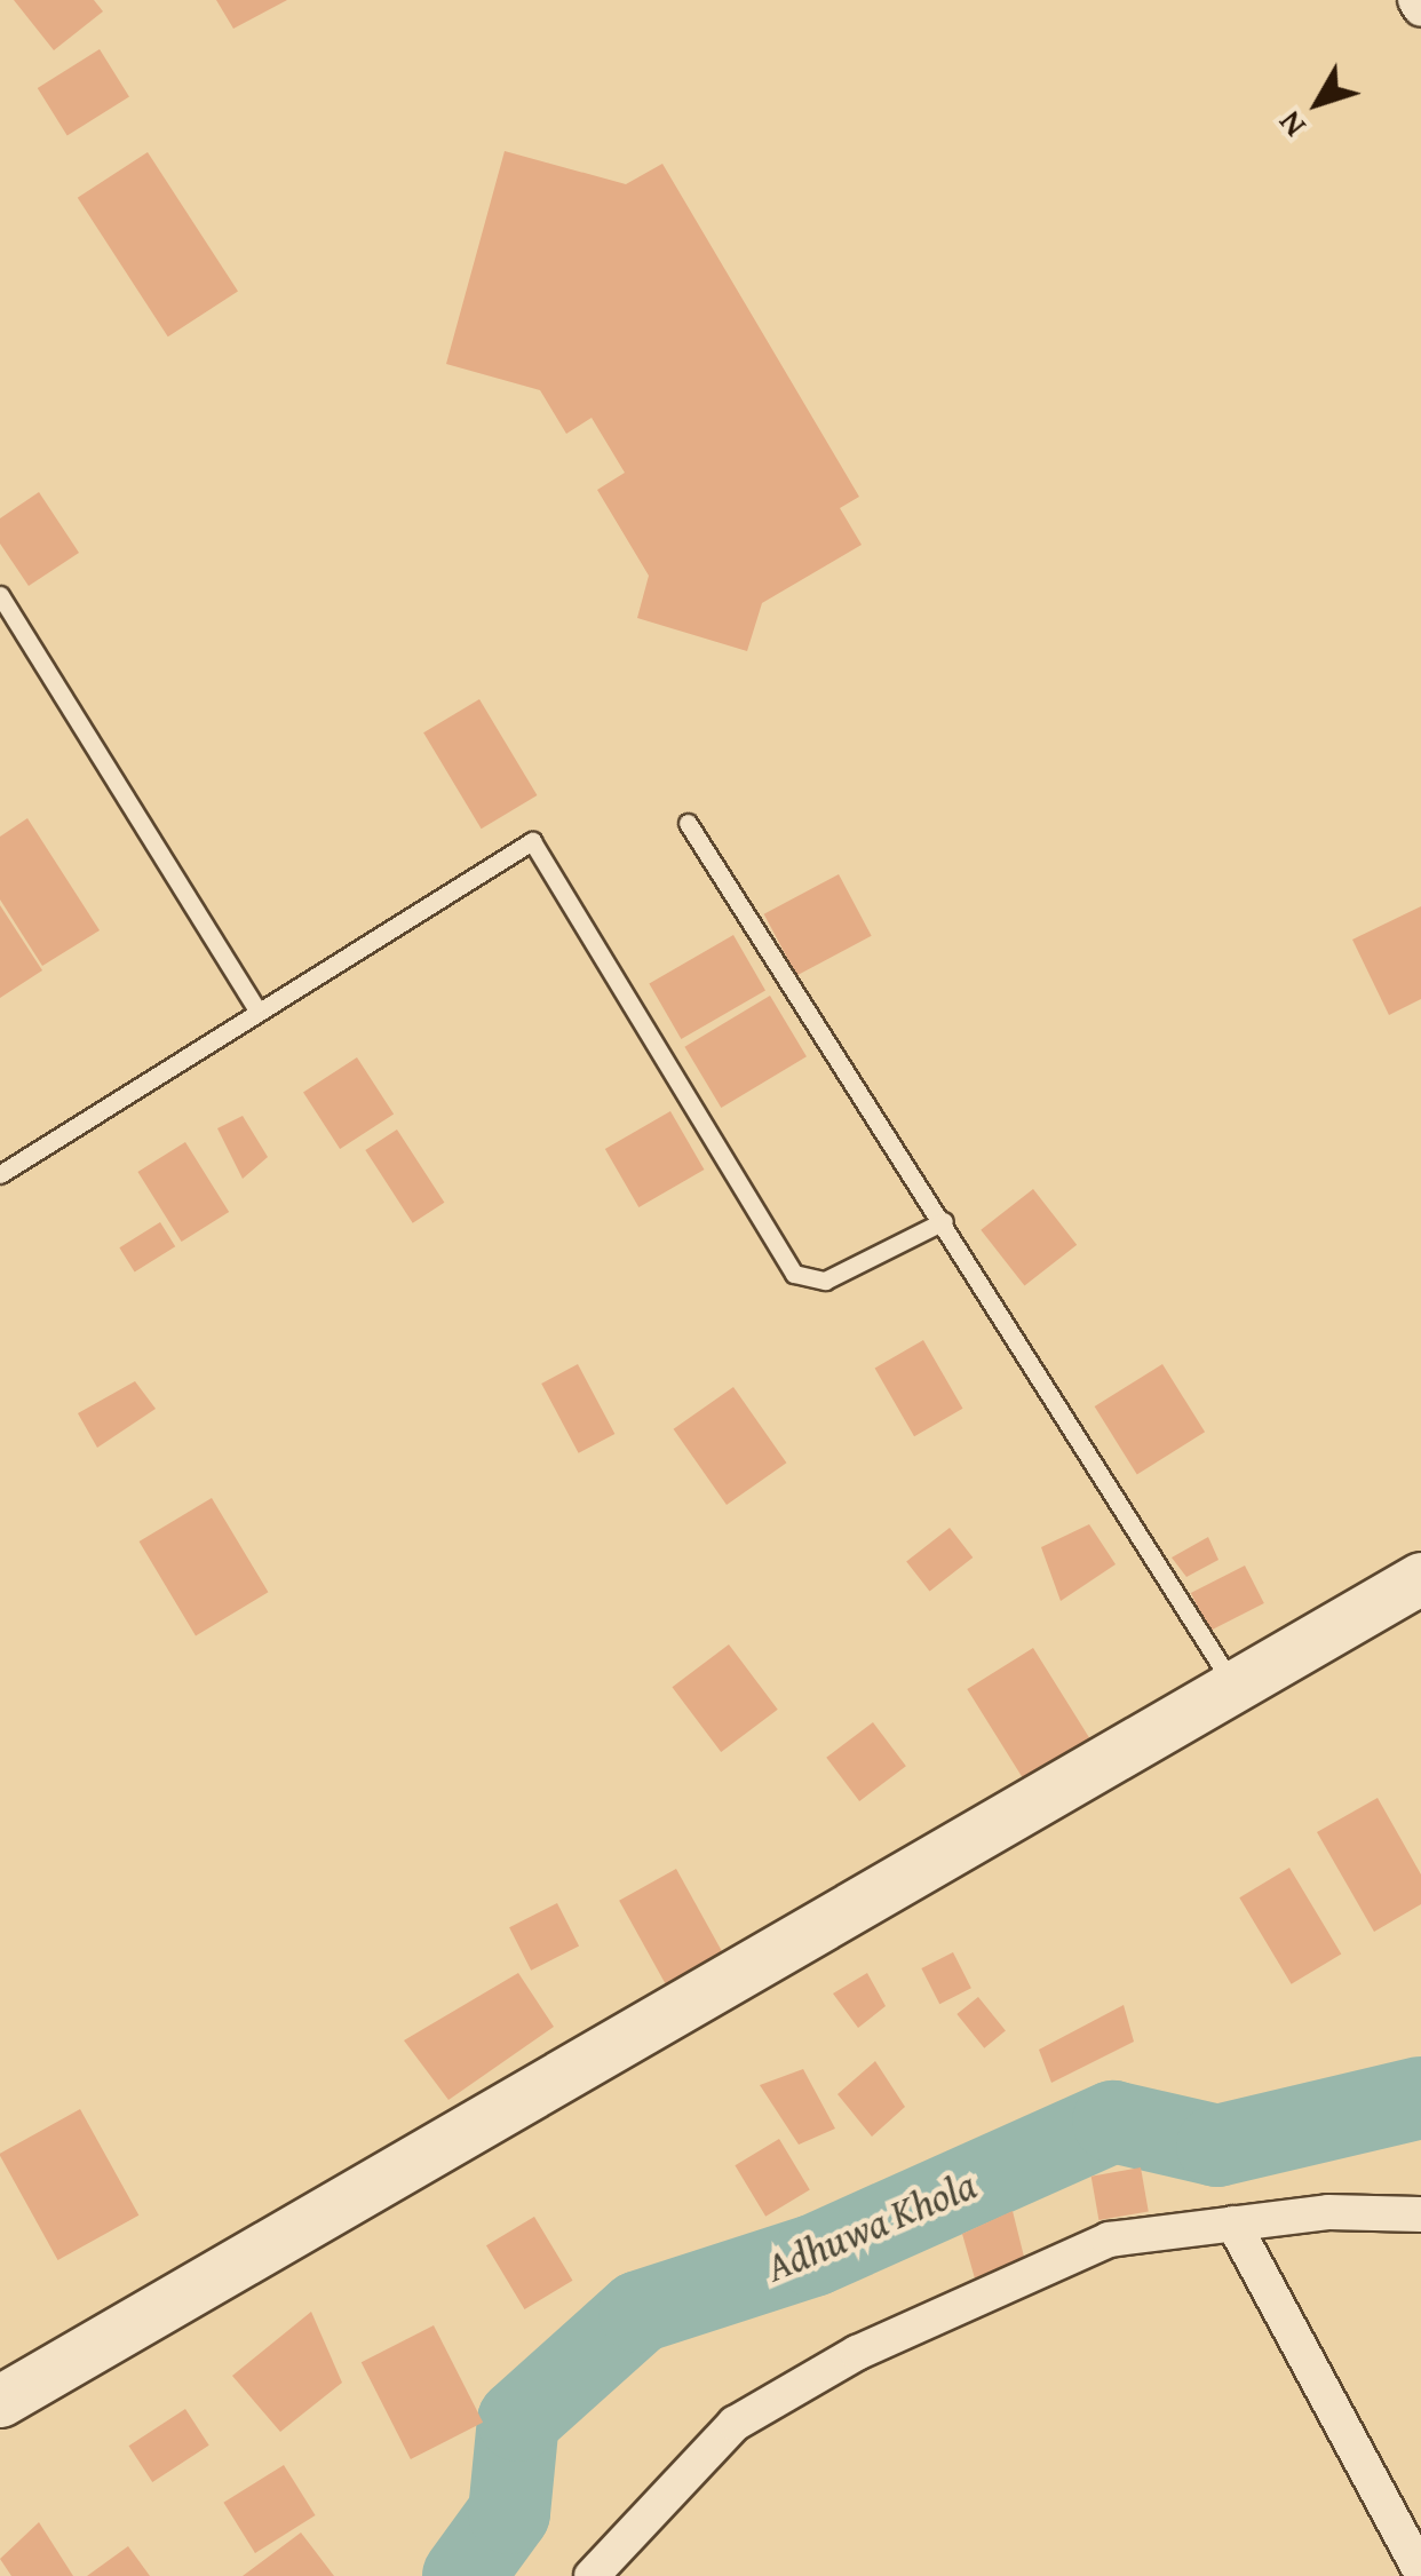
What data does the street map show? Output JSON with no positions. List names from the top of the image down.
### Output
{
  "water": ["Adhuwa Khola"],
  "north": "bottom left"
}
